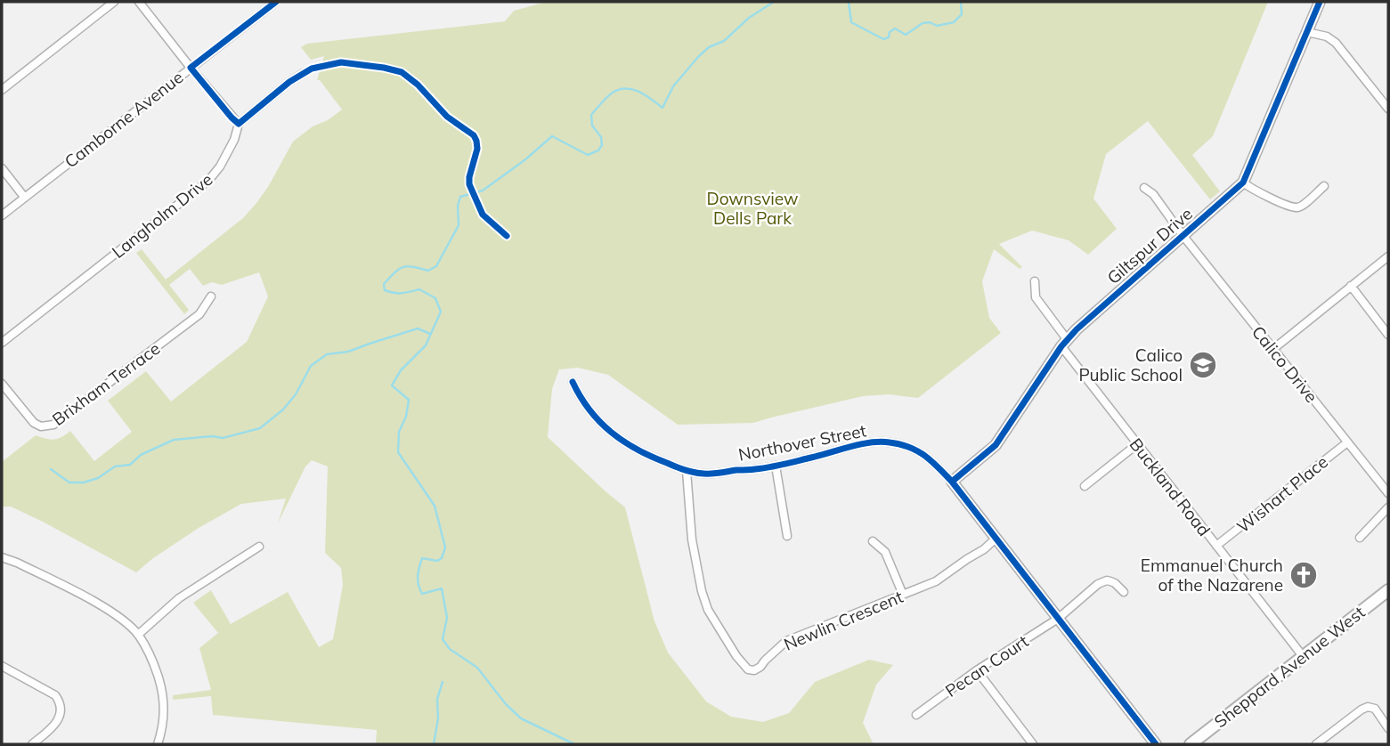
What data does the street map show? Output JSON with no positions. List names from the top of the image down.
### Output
{
  "streets": {
    "main road": ["Sheppard Avenue West"],
    "street": [
      "Camborne Avenue",
      "Langholm Drive",
      "Giltspur Drive",
      "Calico Drive",
      "Brixham Terrace",
      "Northover Street",
      "Buckland Road",
      "Wishart Place",
      "Newlin Crescent",
      "Pecan Court"
    ]
  },
  "crossings": [
    ["Giltspur Drive", "Calico Drive"],
    ["Giltspur Drive", "Northover Street"],
    ["Giltspur Drive", "Buckland Road"],
    ["Calico Drive", "Wishart Place"],
    ["Northover Street", "Newlin Crescent"],
    ["Northover Street", "Pecan Court"],
    ["Buckland Road", "Wishart Place"],
    ["Buckland Road", "Sheppard Avenue West"]
  ],
  "parks": ["Downsview Dells Park"],
  "places": {
    "school or university": ["Calico Public School"],
    "church": ["Emmanuel Church of the Nazarene"]
  }
}
